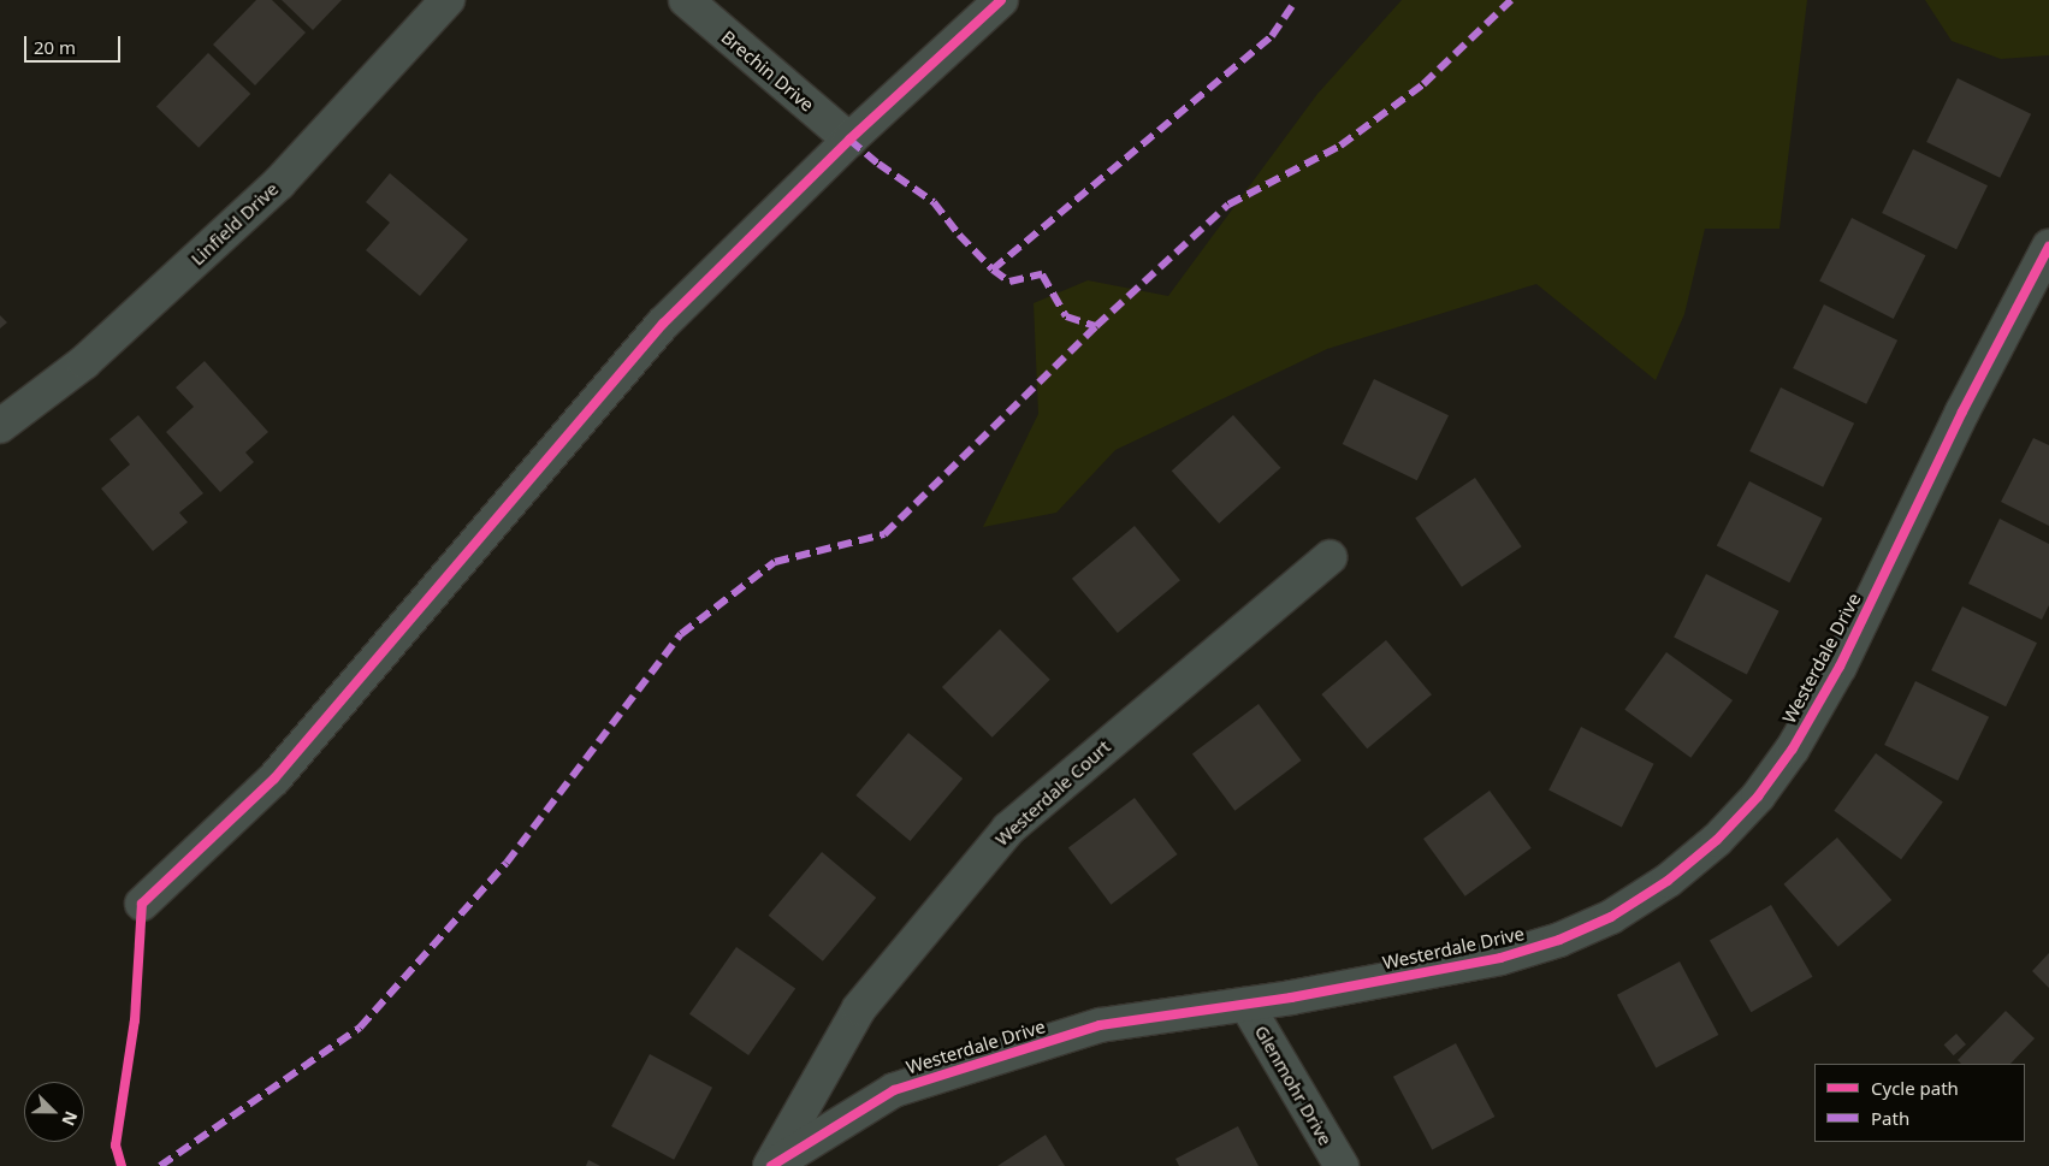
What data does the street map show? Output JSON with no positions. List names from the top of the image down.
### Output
{
  "streets": {
    "street": [
      "Brechin Drive",
      "Linfield Drive",
      "Westerdale Drive",
      "Westerdale Court",
      "Glenmohr Drive"
    ]
  },
  "crossings": [
    ["Westerdale Drive", "Westerdale Court"],
    ["Westerdale Drive", "Glenmohr Drive"]
  ],
  "legend": ["Cycle path", "Path"],
  "scale_bar": "20 m",
  "north": "bottom right"
}
